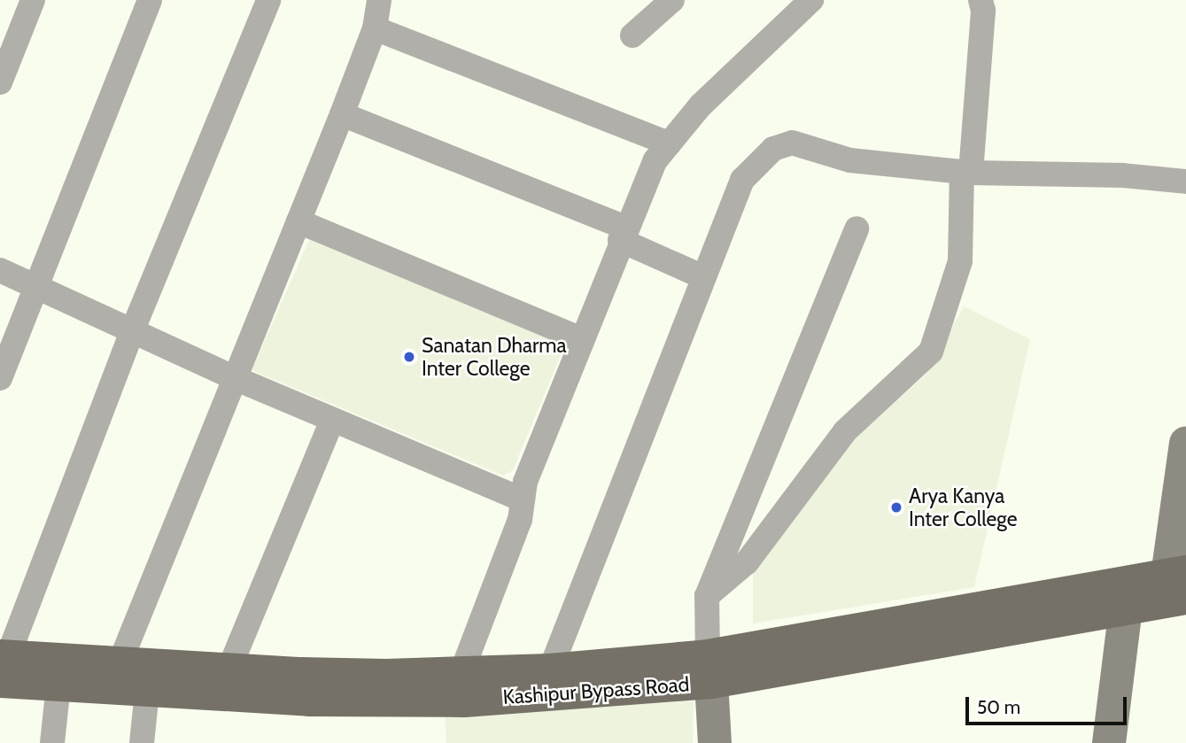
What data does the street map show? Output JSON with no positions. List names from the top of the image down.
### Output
{
  "streets": {
    "main road": ["Kashipur Bypass Road"]
  },
  "places": ["Sanatan Dharma Inter College", "Arya Kanya Inter College"],
  "scale_bar": "50 m"
}
